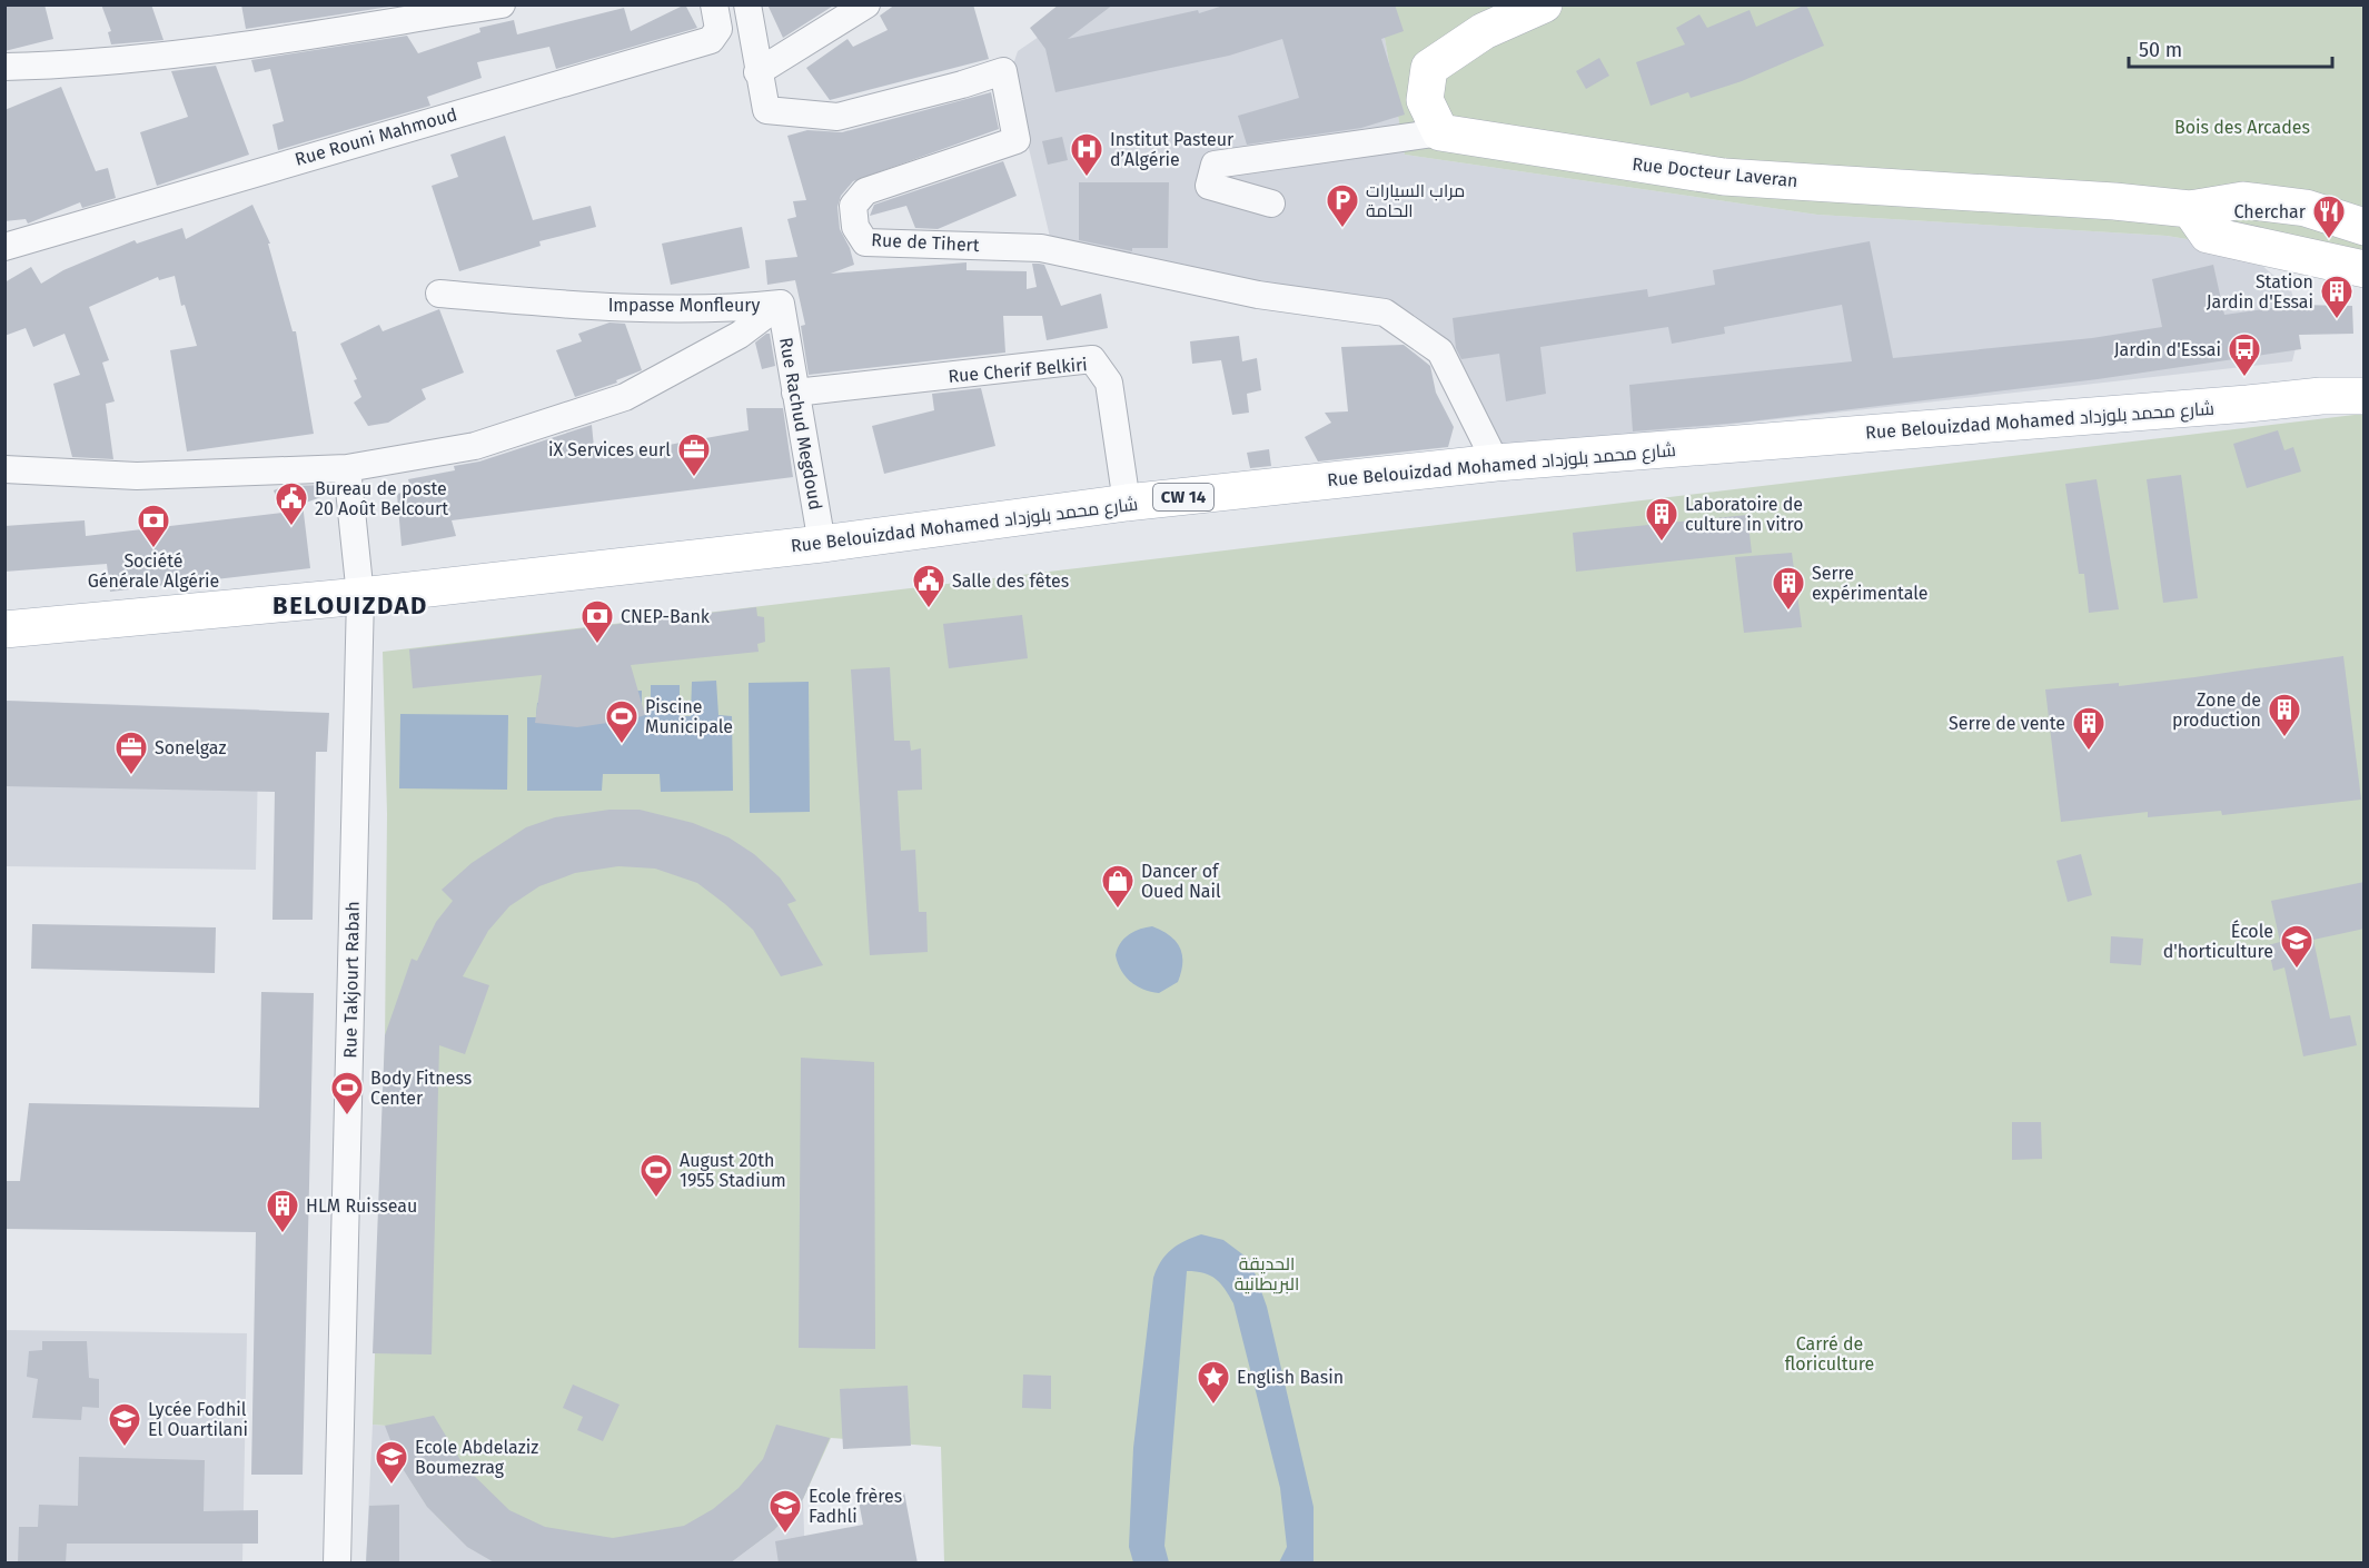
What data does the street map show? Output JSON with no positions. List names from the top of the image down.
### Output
{
  "streets": {
    "main road": ["Rue Docteur Laveran", "Rue Belouizdad Mohamed شارع محمد بلوزداد", "CW 14"],
    "street": [
      "Rue Rouni Mahmoud",
      "Rue de Tihert",
      "Impasse Monfleury",
      "Rue Cherif Belkiri",
      "Rue Rachud Megdoud",
      "Rue Takjourt Rabah"
    ]
  },
  "crossings": [
    ["Rue de Tihert", "Rue Belouizdad Mohamed شارع محمد بلوزداد"],
    ["Impasse Monfleury", "Rue Rachud Megdoud"],
    ["Rue Cherif Belkiri", "Rue Belouizdad Mohamed شارع محمد بلوزداد"],
    ["Rue Cherif Belkiri", "Rue Rachud Megdoud"],
    ["Rue Belouizdad Mohamed شارع محمد بلوزداد", "Rue Rachud Megdoud"],
    ["Rue Belouizdad Mohamed شارع محمد بلوزداد", "Rue Takjourt Rabah"]
  ],
  "districts": ["BELOUIZDAD"],
  "parks": ["Bois des Arcades", "الحديقة البريطانية", "Carré de floriculture"],
  "places": {
    "hospital": ["Institut Pasteur d’Algérie"],
    "parking": ["مراب السيارات الحامة"],
    "restaurant": ["Cherchar"],
    "building": [
      "Station Jardin d'Essai",
      "Laboratoire de culture in vitro",
      "Serre expérimentale",
      "Zone de production",
      "Serre de vente",
      "HLM Ruisseau"
    ],
    "bus stop": ["Jardin d'Essai"],
    "office": ["iX Services eurl", "Sonelgaz"],
    "public building": ["Bureau de poste 20 Août Belcourt", "Salle des fêtes"],
    "bank": ["Société Générale Algérie", "CNEP-Bank"],
    "sports": ["Piscine Municipale", "Body Fitness Center", "August 20th 1955 Stadium"],
    "shop": ["Dancer of Oued Nail"],
    "school or university": [
      "École d'horticulture",
      "Lycée Fodhil El Ouartilani",
      "Ecole Abdelaziz Boumezrag",
      "Ecole frères Fadhli"
    ],
    "place": ["English Basin"]
  },
  "scale_bar": "50 m"
}
